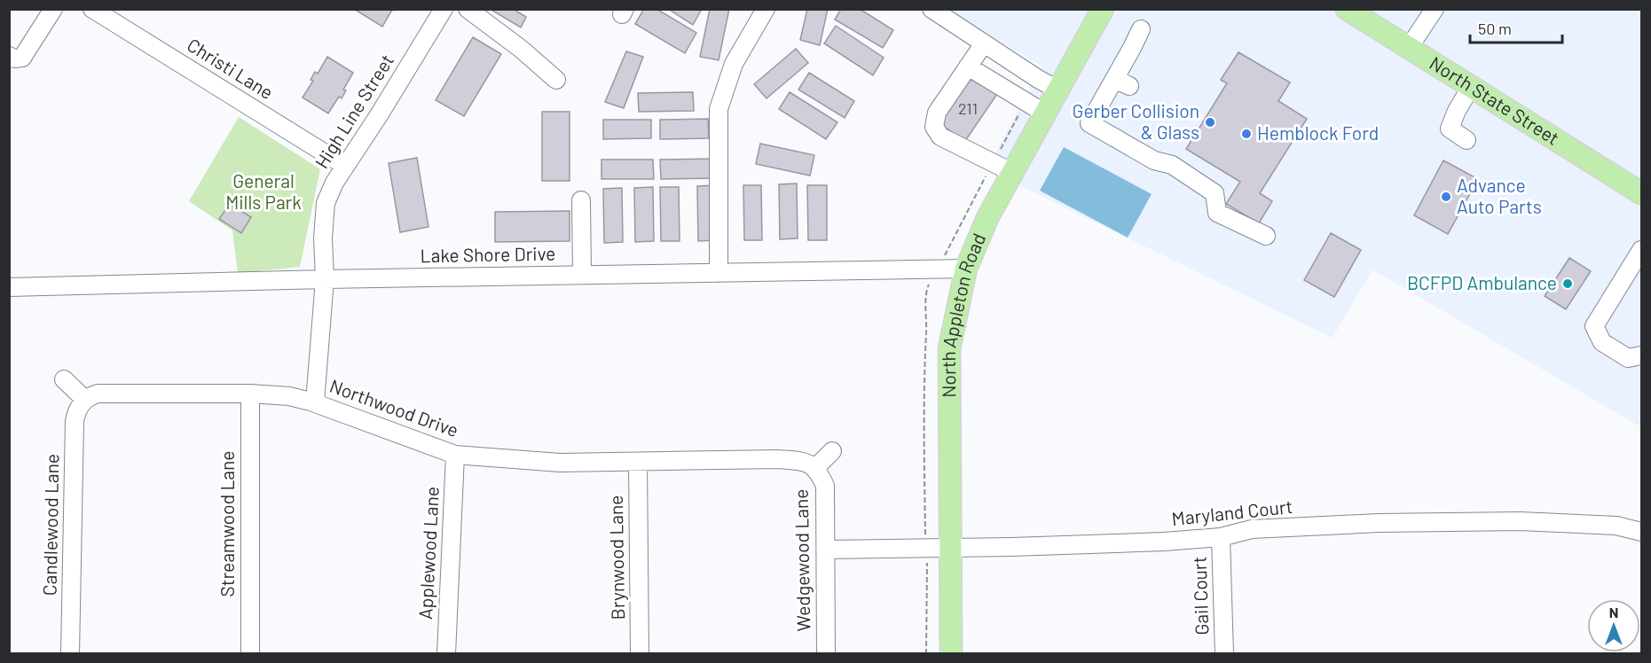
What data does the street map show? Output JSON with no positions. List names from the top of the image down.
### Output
{
  "streets": {
    "main road": ["North State Street", "North Appleton Road"],
    "street": [
      "Christi Lane",
      "High Line Street",
      "Lake Shore Drive",
      "Northwood Drive",
      "Maryland Court",
      "Streamwood Lane",
      "Candlewood Lane",
      "Applewood Lane",
      "Brynwood Lane",
      "Wedgewood Lane",
      "Gail Court"
    ]
  },
  "crossings": [
    ["Christi Lane", "High Line Street"],
    ["High Line Street", "Lake Shore Drive"],
    ["High Line Street", "Northwood Drive"],
    ["Lake Shore Drive", "North Appleton Road"],
    ["North Appleton Road", "Maryland Court"],
    ["Northwood Drive", "Streamwood Lane"],
    ["Northwood Drive", "Candlewood Lane"],
    ["Northwood Drive", "Applewood Lane"],
    ["Northwood Drive", "Brynwood Lane"],
    ["Northwood Drive", "Wedgewood Lane"],
    ["Maryland Court", "Wedgewood Lane"],
    ["Maryland Court", "Gail Court"]
  ],
  "parks": ["General Mills Park"],
  "places": [
    "Gerber Collision & Glass",
    "Hemblock Ford",
    "Advance Auto Parts",
    "BCFPD Ambulance"
  ],
  "house_numbers": ["211"],
  "scale_bar": "50 m",
  "north": "top"
}
